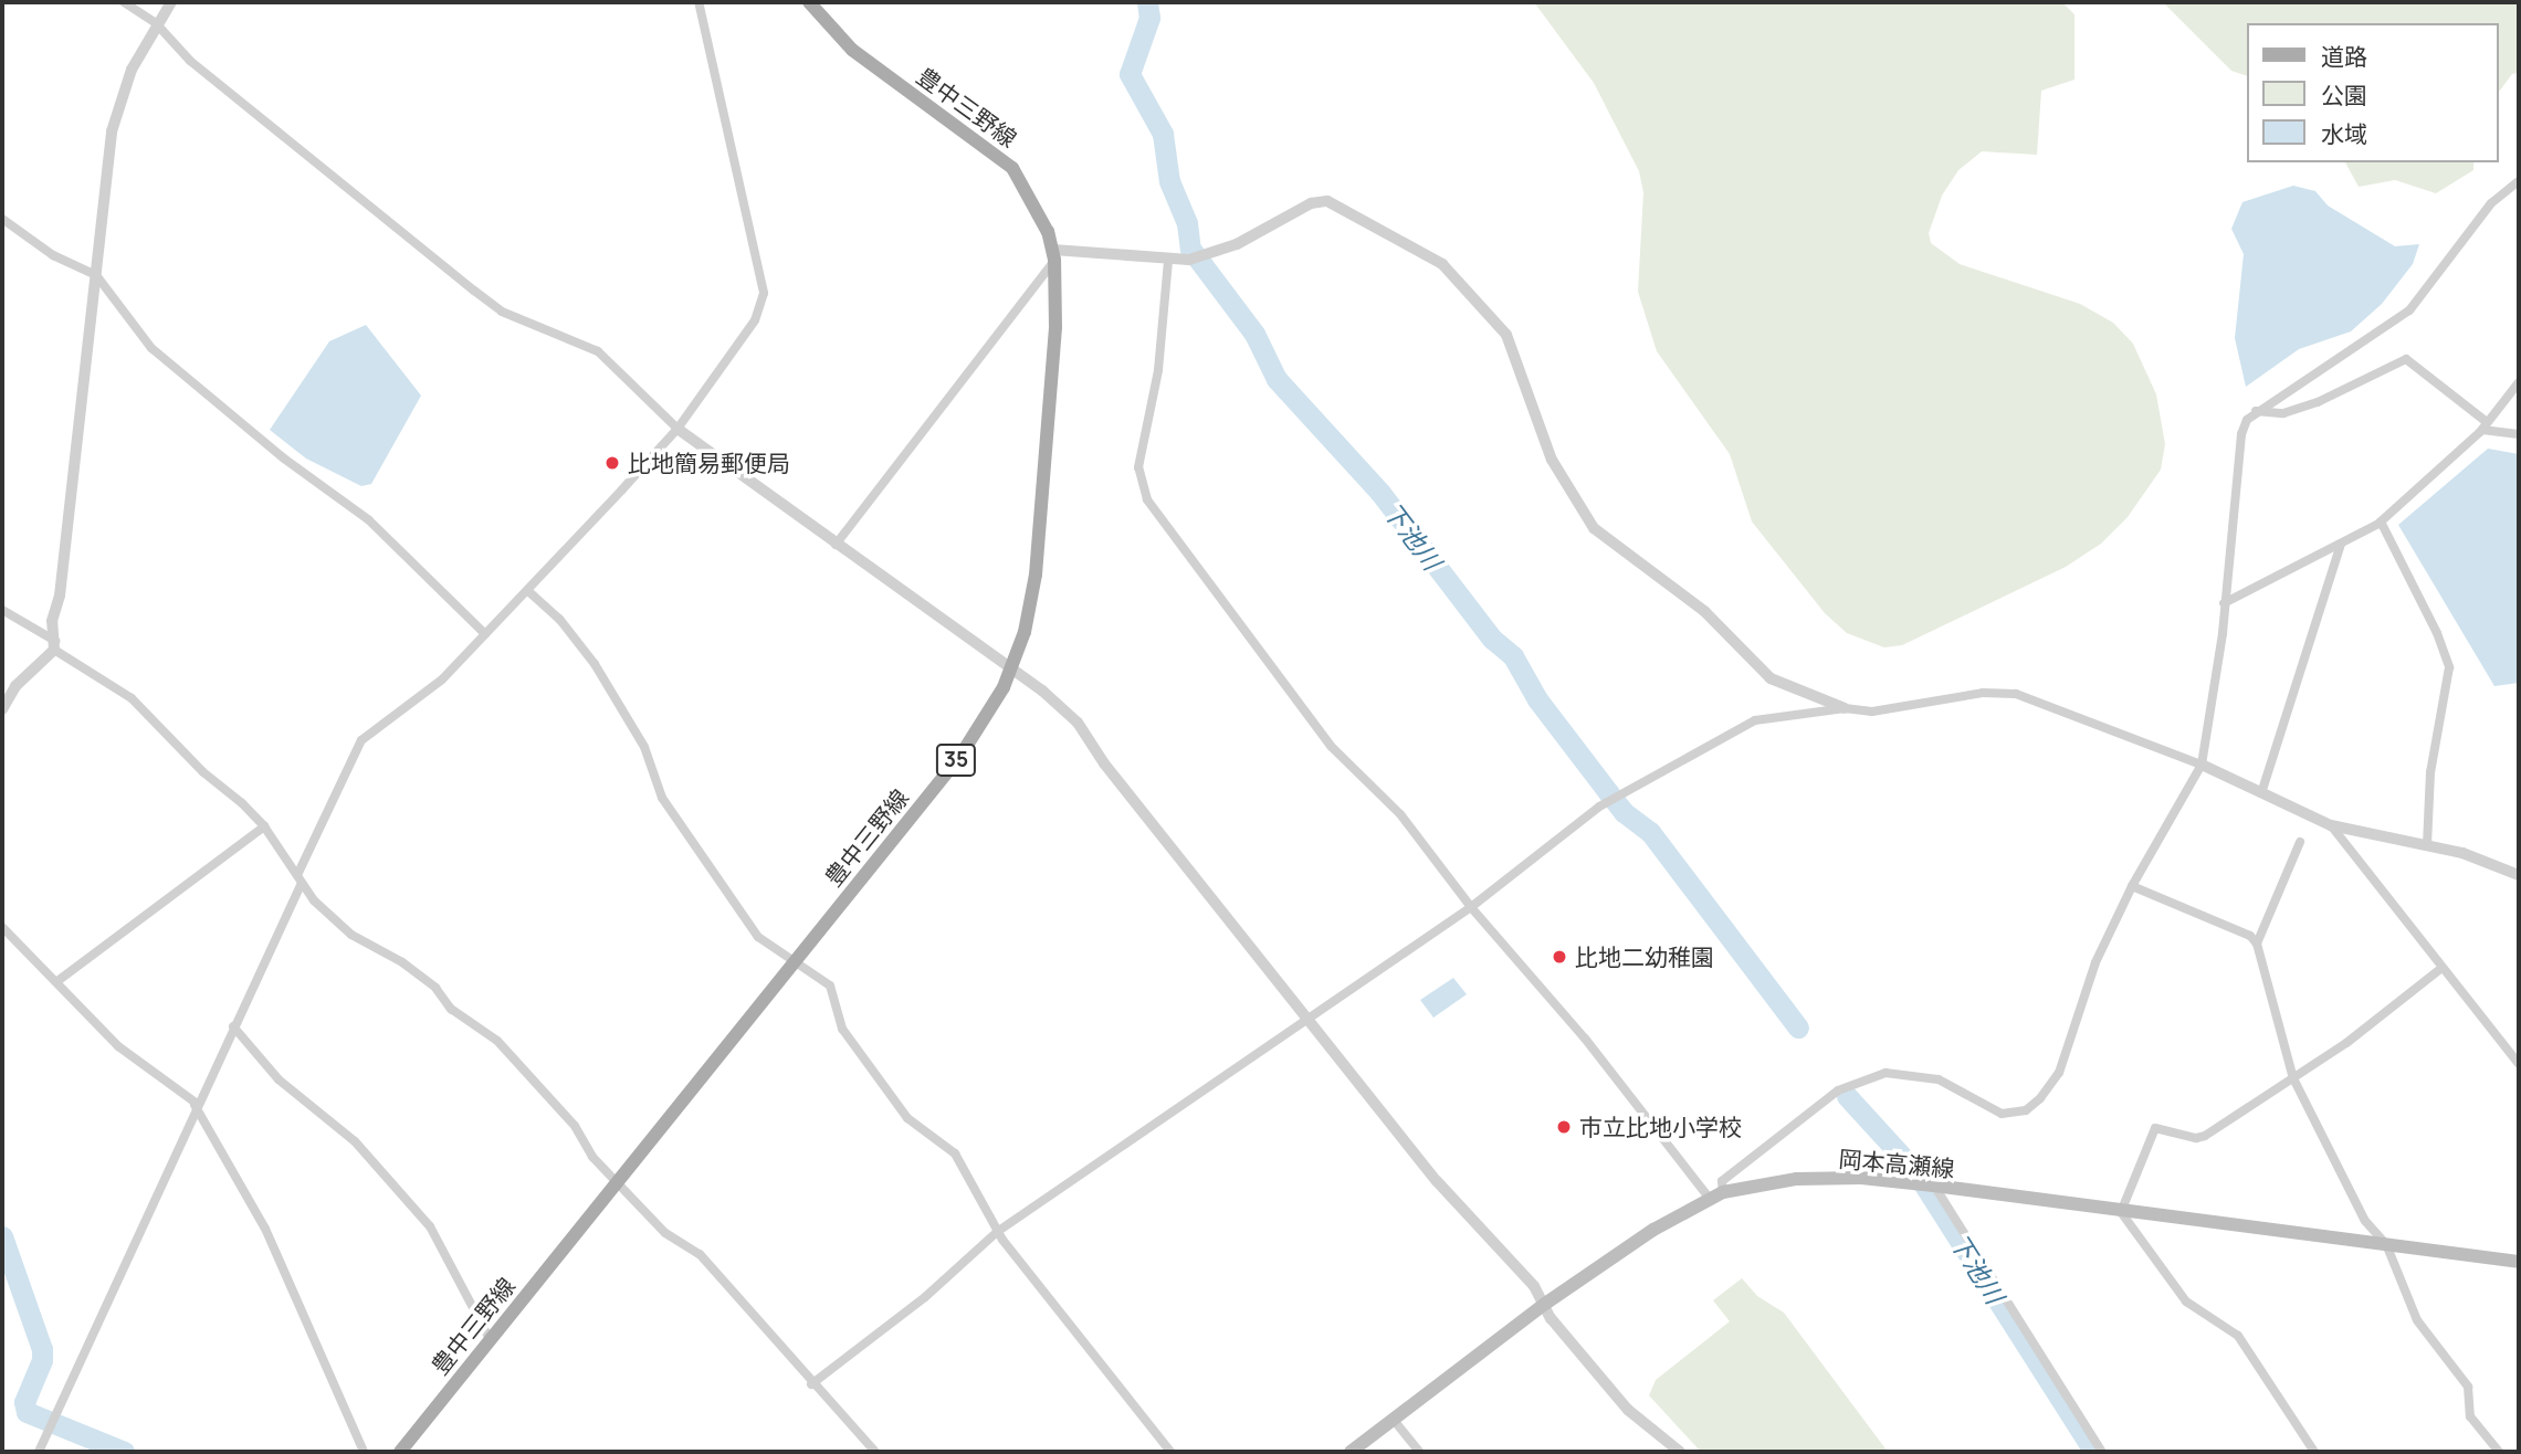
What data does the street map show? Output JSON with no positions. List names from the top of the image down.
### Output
{
  "streets": {
    "main road": ["豊中三野線", "35", "岡本高瀬線"]
  },
  "water": ["下池川"],
  "places": ["比地簡易郵便局", "比地二幼稚園", "市立比地小学校"],
  "legend": ["道路", "公園", "水域"]
}
